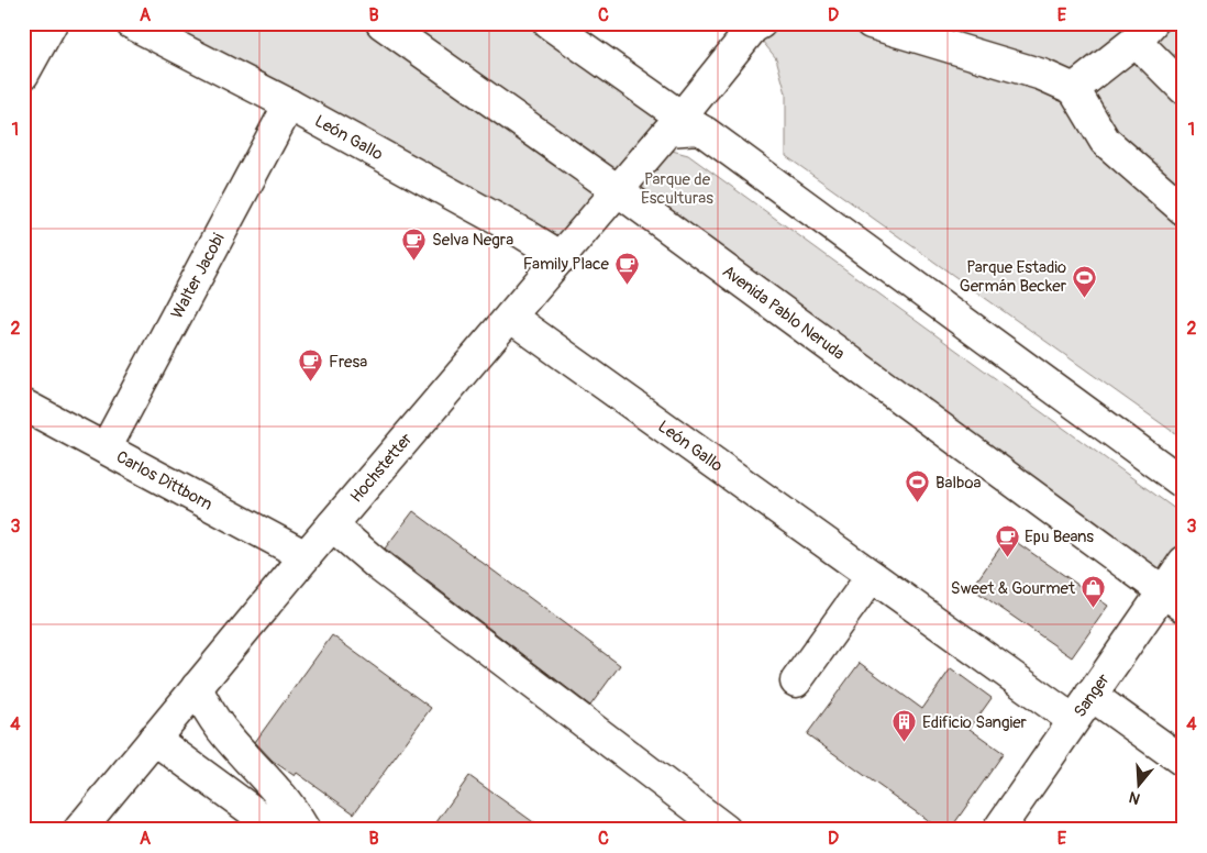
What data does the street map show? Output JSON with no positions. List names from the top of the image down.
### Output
{
  "streets": {
    "street": [
      "León Gallo",
      "Walter Jacobi",
      "Avenida Pablo Neruda",
      "Hochstetter",
      "Carlos Dittborn",
      "Sanger"
    ]
  },
  "crossings": [
    ["León Gallo", "Walter Jacobi"],
    ["León Gallo", "Hochstetter"],
    ["León Gallo", "Sanger"],
    ["Walter Jacobi", "Carlos Dittborn"],
    ["Avenida Pablo Neruda", "Hochstetter"],
    ["Avenida Pablo Neruda", "Sanger"],
    ["Hochstetter", "Carlos Dittborn"]
  ],
  "parks": ["Parque de Esculturas"],
  "places": {
    "cafe": [
      "Selva Negra",
      "Family Place",
      "Fresa",
      "Epu Beans"
    ],
    "sports": ["Parque Estadio Germán Becker", "Balboa"],
    "shop": ["Sweet & Gourmet"],
    "building": ["Edificio Sangier"]
  },
  "north": "bottom",
  "grid": {
    "columns": [
      "A",
      "B",
      "C",
      "D",
      "E"
    ],
    "rows": [
      "1",
      "2",
      "3",
      "4"
    ]
  }
}
